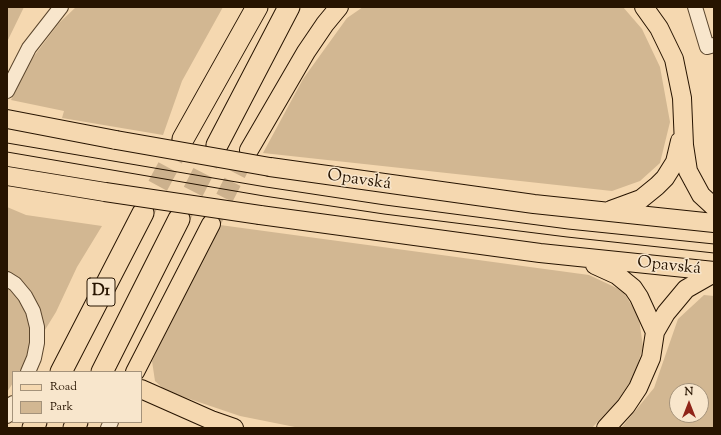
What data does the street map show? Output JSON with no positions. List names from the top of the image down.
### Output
{
  "streets": {
    "highway": ["D1"],
    "main road": ["Opavská"]
  },
  "legend": ["Road", "Park"],
  "north": "top"
}
